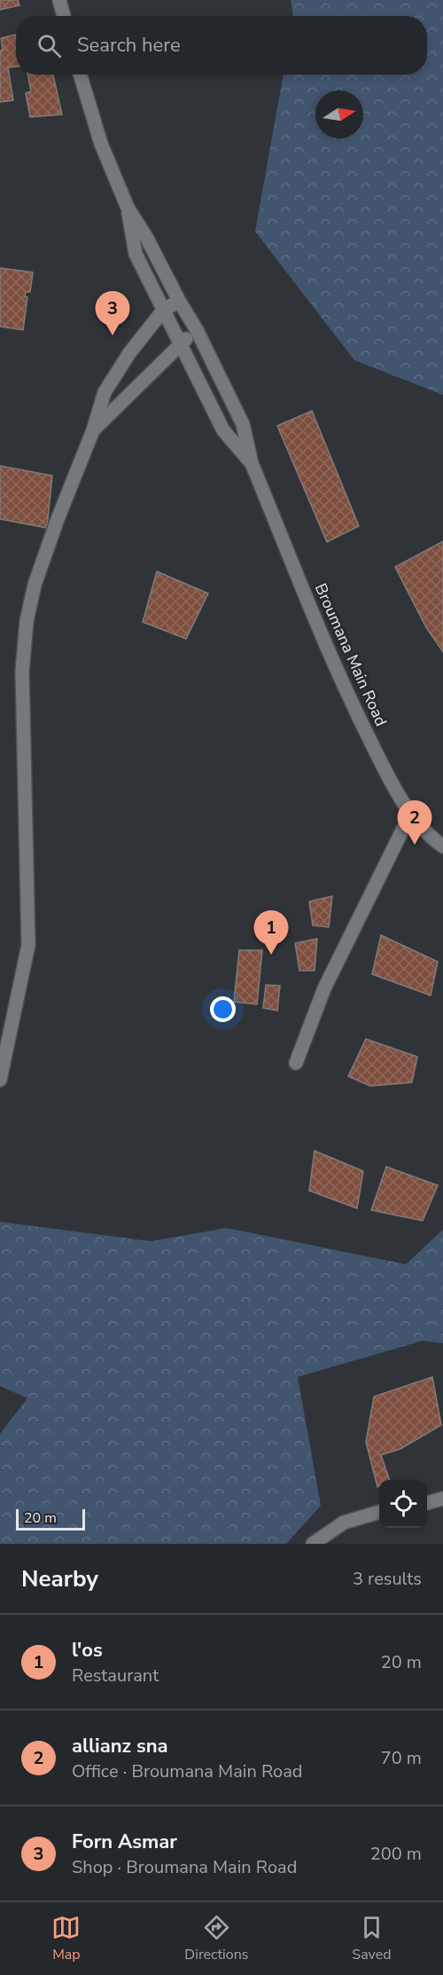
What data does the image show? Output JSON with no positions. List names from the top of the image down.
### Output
{
  "streets": {
    "main road": ["Broumana Main Road"]
  },
  "scale_bar": "20 m",
  "north": "right",
  "page": {
    "search": "Search here",
    "pins": ["3", "2", "1"],
    "scale": "20 m",
    "heading": ["Nearby", "3 results"],
    "list": [
      {
        "mark": "1",
        "name": "l'os",
        "note": "Restaurant",
        "value": "20 m"
      },
      {
        "mark": "2",
        "name": "allianz sna",
        "note": "Office · Broumana Main Road",
        "value": "70 m"
      },
      {
        "mark": "3",
        "name": "Forn Asmar",
        "note": "Shop · Broumana Main Road",
        "value": "200 m"
      }
    ],
    "nav": ["Map", "Directions", "Saved"]
  }
}
